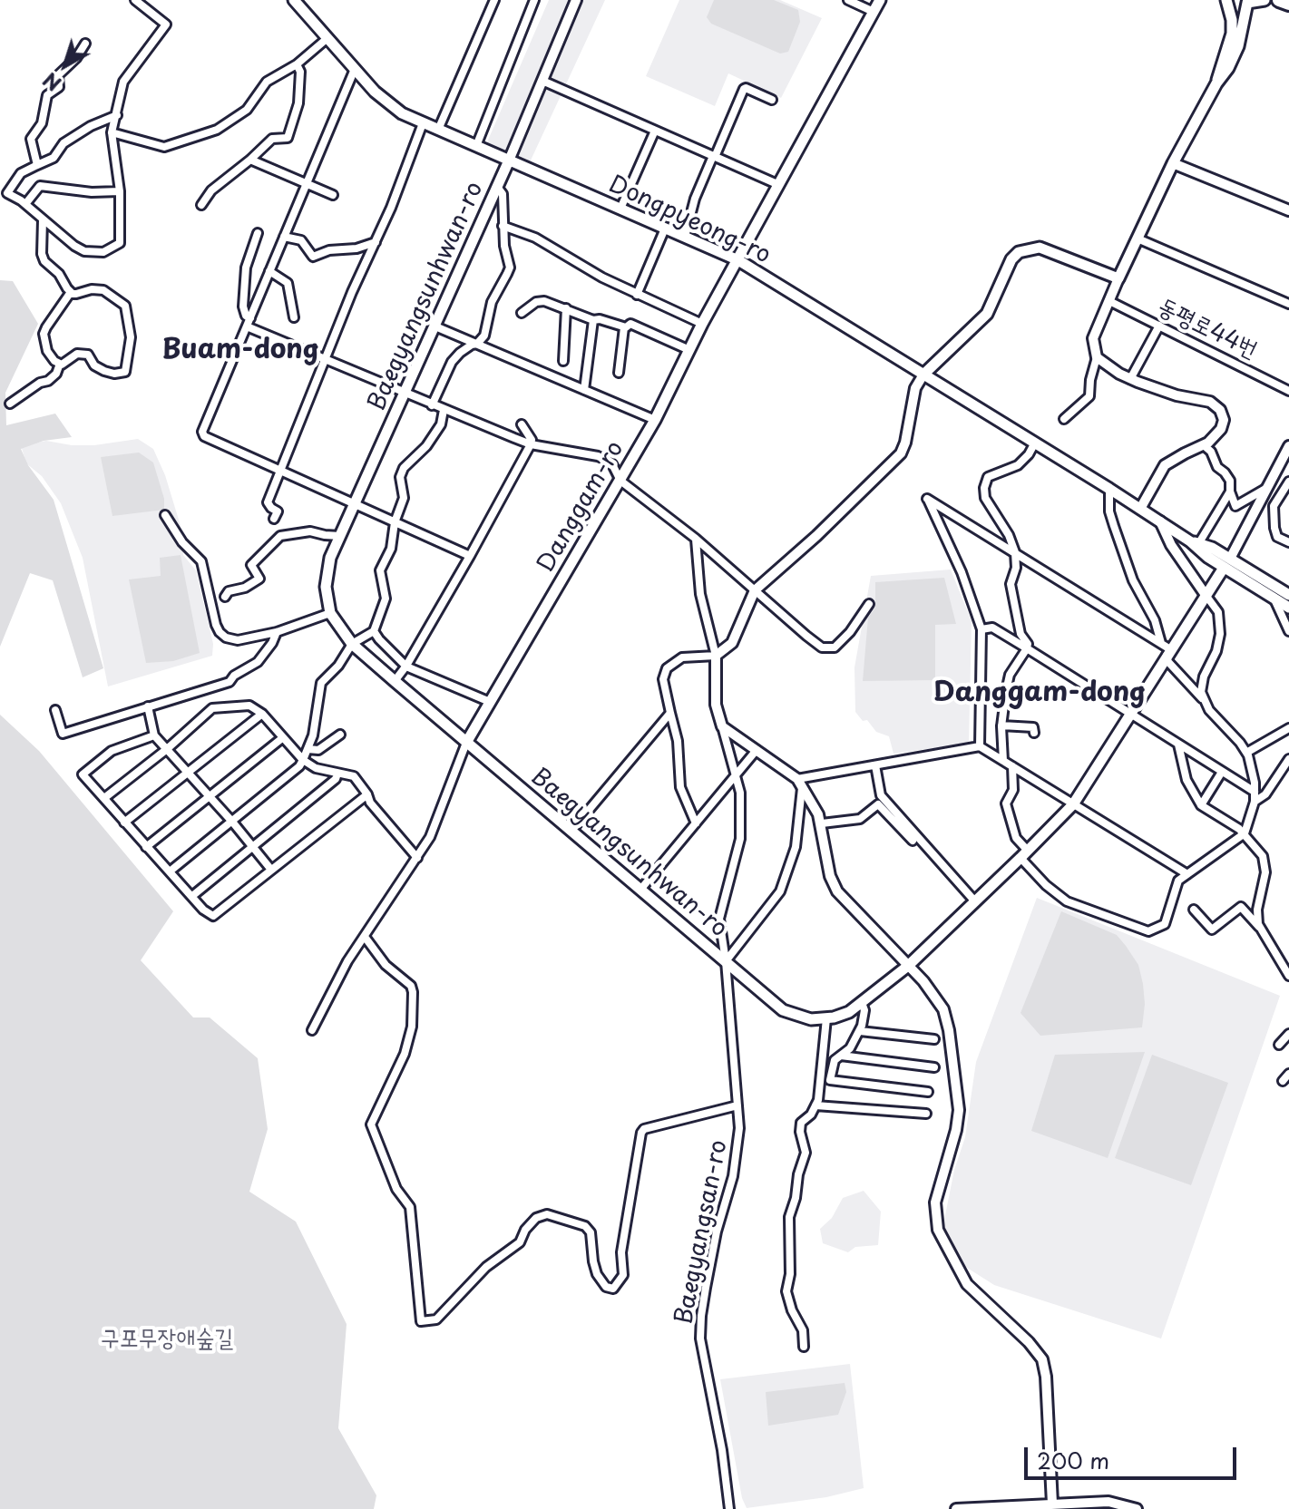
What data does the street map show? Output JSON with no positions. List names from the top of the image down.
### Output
{
  "streets": {
    "main road": ["Dongpyeong-ro", "Baegyangsunhwan-ro", "Danggam-ro"],
    "street": ["동평로44번", "Baegyangsan-ro"]
  },
  "crossings": [
    ["Dongpyeong-ro", "Baegyangsunhwan-ro"],
    ["Dongpyeong-ro", "Danggam-ro"],
    ["Baegyangsunhwan-ro", "Danggam-ro"],
    ["Baegyangsunhwan-ro", "Baegyangsan-ro"]
  ],
  "districts": ["Buam-dong", "Danggam-dong"],
  "parks": ["구포무장애숲길"],
  "scale_bar": "200 m",
  "north": "bottom left"
}
